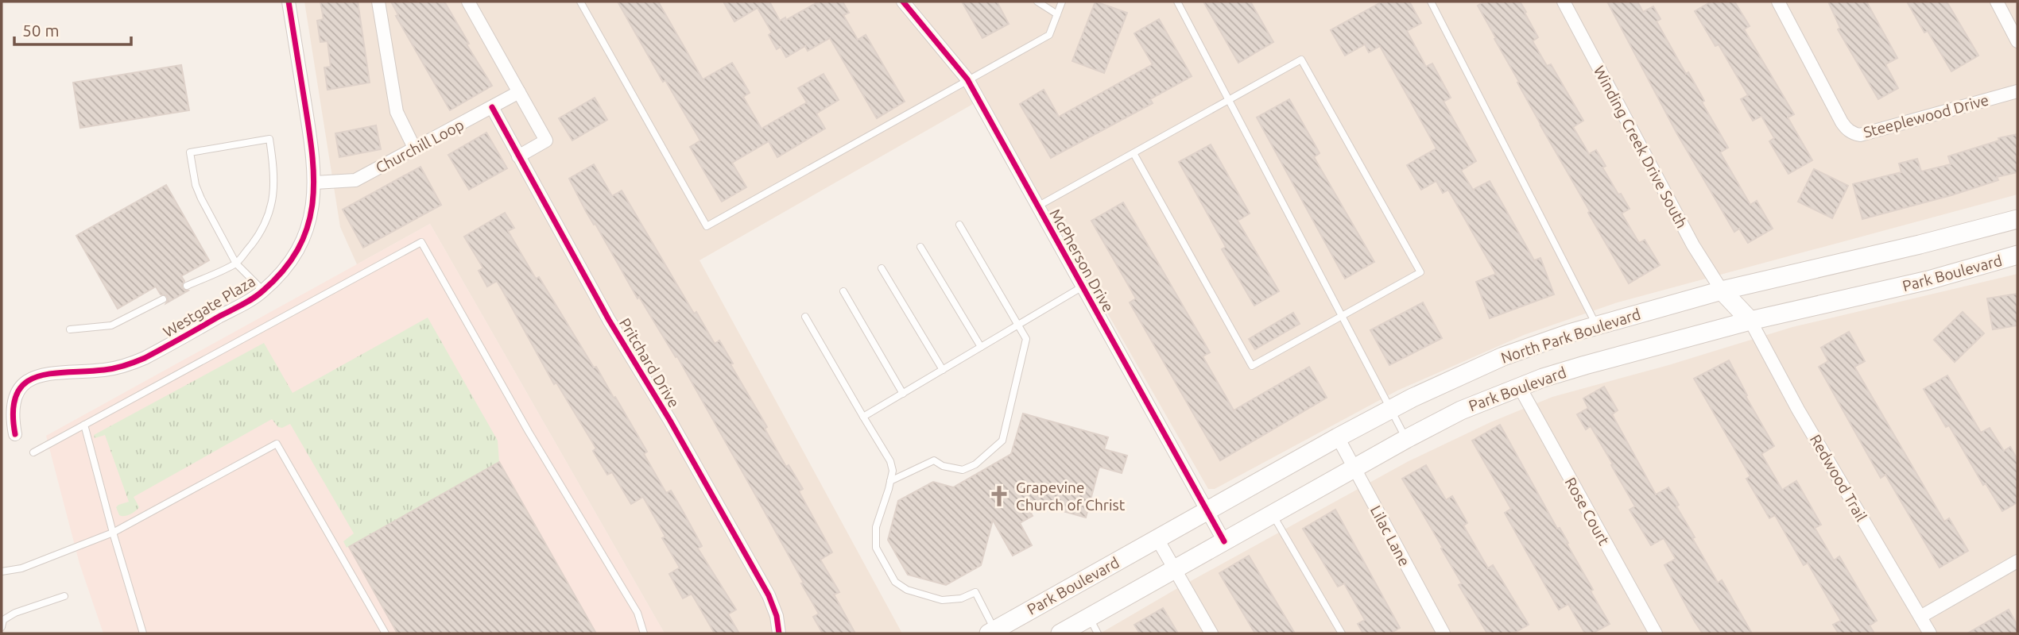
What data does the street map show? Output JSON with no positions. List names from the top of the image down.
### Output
{
  "streets": {
    "main road": ["Park Boulevard", "North Park Boulevard"],
    "street": [
      "Steeplewood Drive",
      "Churchill Loop",
      "Winding Creek Drive South",
      "McPherson Drive",
      "Westgate Plaza",
      "Pritchard Drive",
      "Redwood Trail",
      "Rose Court",
      "Lilac Lane"
    ]
  },
  "crossings": [
    ["Churchill Loop", "Westgate Plaza"],
    ["Churchill Loop", "Pritchard Drive"],
    ["Winding Creek Drive South", "North Park Boulevard"],
    ["McPherson Drive", "Park Boulevard"],
    ["McPherson Drive", "North Park Boulevard"],
    ["Park Boulevard", "North Park Boulevard"],
    ["Park Boulevard", "Redwood Trail"],
    ["Park Boulevard", "Rose Court"],
    ["Park Boulevard", "Lilac Lane"],
    ["North Park Boulevard", "Lilac Lane"]
  ],
  "places": {
    "church": ["Grapevine Church of Christ"]
  },
  "scale_bar": "50 m"
}
